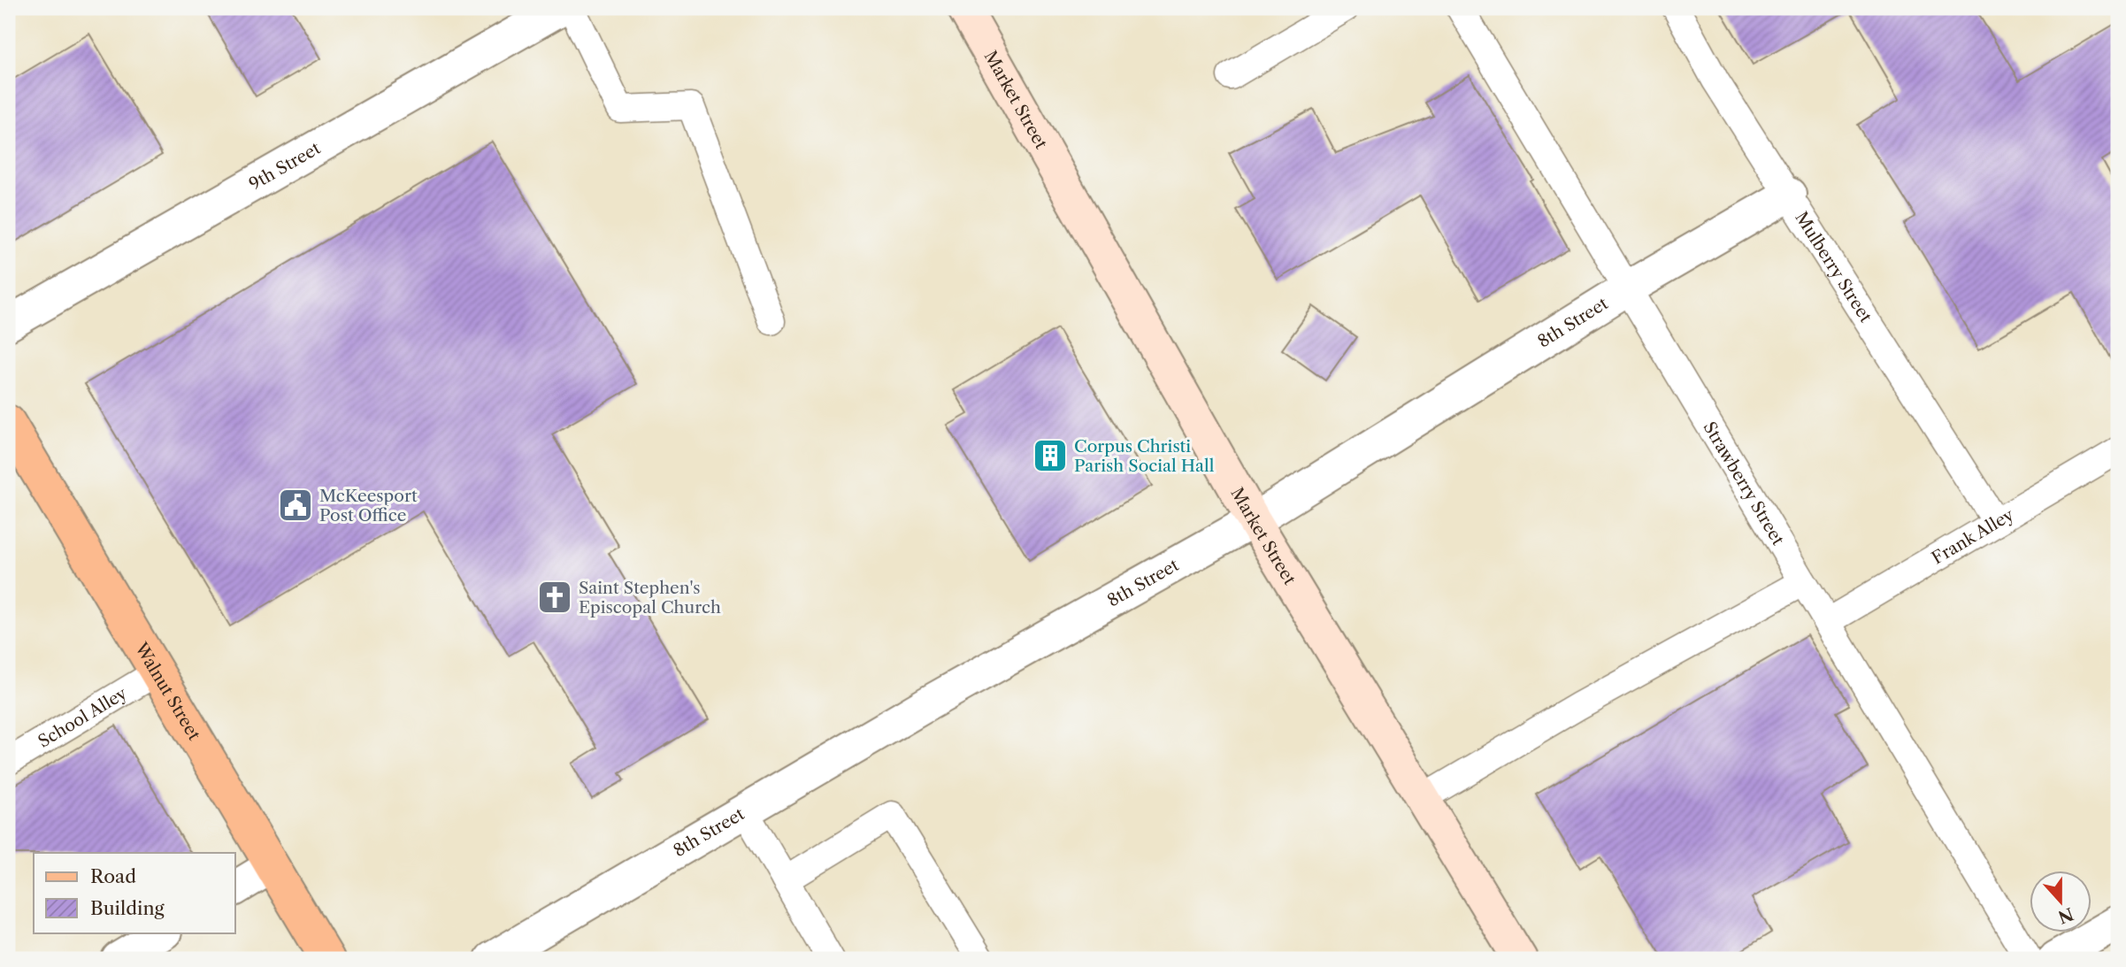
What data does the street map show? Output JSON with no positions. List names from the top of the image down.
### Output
{
  "streets": {
    "main road": ["Market Street", "Walnut Street"],
    "street": ["9th Street", "8th Street"],
    "lane": [
      "Mulberry Street",
      "Strawberry Street",
      "Frank Alley",
      "School Alley"
    ]
  },
  "crossings": [
    ["Market Street", "8th Street"],
    ["Mulberry Street", "8th Street"],
    ["Mulberry Street", "Frank Alley"],
    ["8th Street", "Strawberry Street"],
    ["Strawberry Street", "Frank Alley"],
    ["Walnut Street", "School Alley"]
  ],
  "places": {
    "building": ["Corpus Christi Parish Social Hall"],
    "public building": ["McKeesport Post Office"],
    "church": ["Saint Stephen's Episcopal Church"]
  },
  "legend": ["Road", "Building"],
  "north": "bottom"
}
